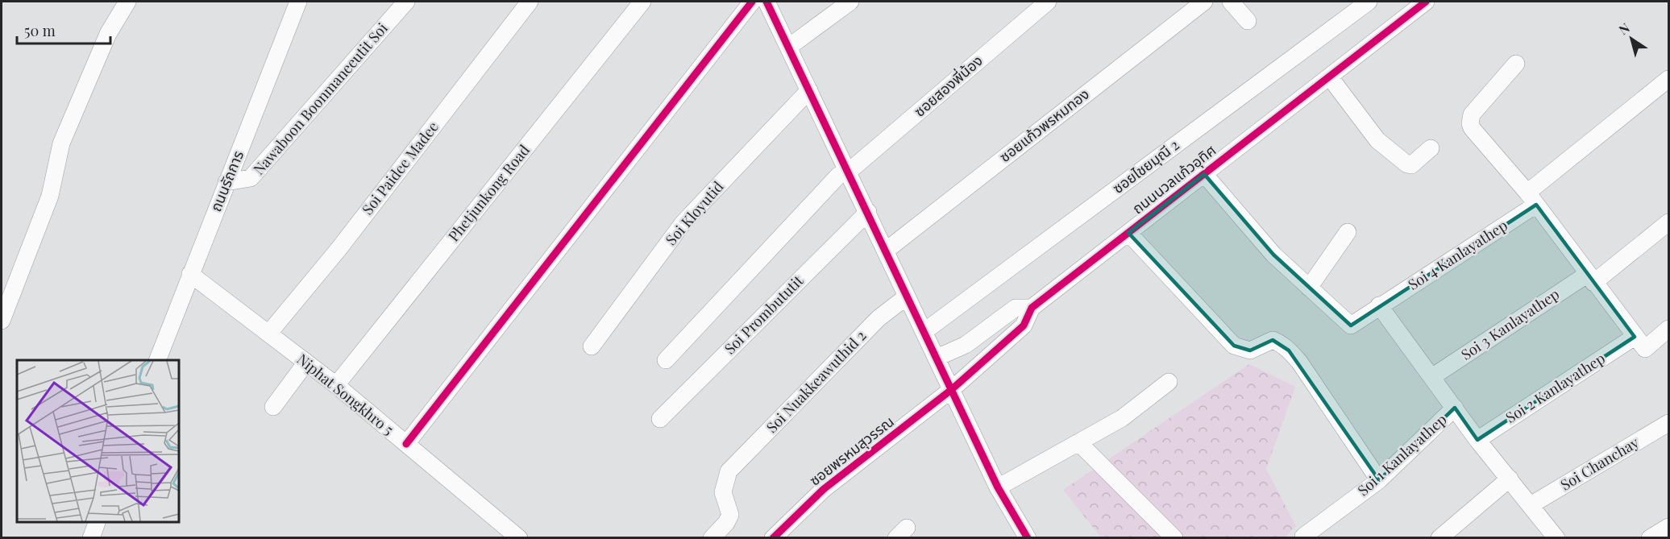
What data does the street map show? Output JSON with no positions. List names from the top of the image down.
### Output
{
  "streets": {
    "street": [
      "ซอยสองพี่น้อง",
      "Nawaboon Boonmaneeutit Soi",
      "ซอยแก้วพรหมทอง",
      "ซอยไชยมุณี 2",
      "Soi Paidee Madee",
      "ถนนนวลแก้วอุทิศ",
      "ถนนรัถการ",
      "Phetjunkong Road",
      "Soi Kloyutid",
      "Soi 4 Kanlayathep",
      "Soi Prombututit",
      "Soi 3 Kanlayathep",
      "Soi Nuakkeawuthid 2",
      "Soi 2 Kanlayathep",
      "Niphat Songkhro 5",
      "ซอยพรหมสุวรรณ",
      "Soi 1 Kanlayathep",
      "Soi Chanchay"
    ]
  },
  "crossings": [
    ["Nawaboon Boonmaneeutit Soi", "ถนนรัถการ"],
    ["Soi Paidee Madee", "Niphat Songkhro 5"],
    ["ถนนนวลแก้วอุทิศ", "ซอยพรหมสุวรรณ"],
    ["ถนนรัถการ", "Niphat Songkhro 5"],
    ["Phetjunkong Road", "Niphat Songkhro 5"]
  ],
  "scale_bar": "50 m",
  "north": "top left"
}
